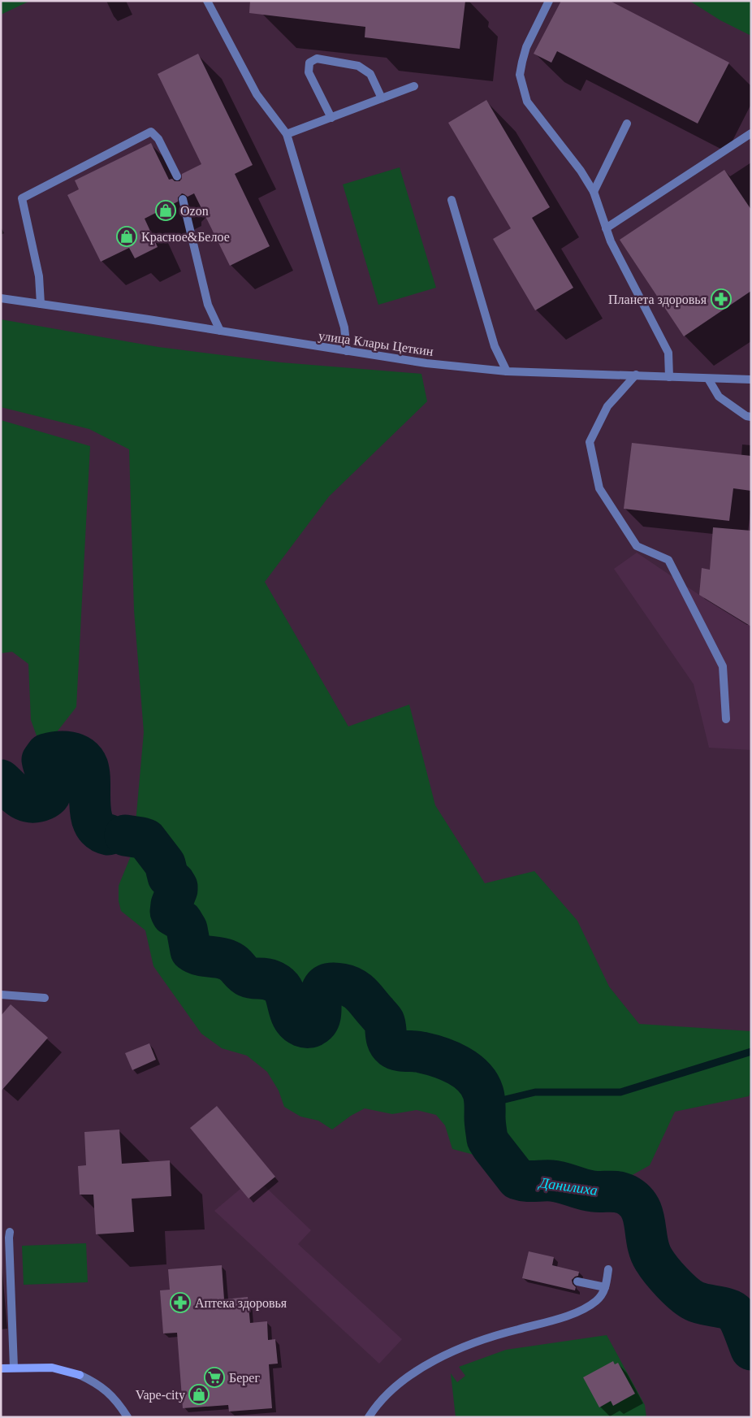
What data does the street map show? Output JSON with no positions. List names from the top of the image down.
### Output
{
  "streets": {
    "street": ["улица Клары Цеткин"]
  },
  "water": ["Данилиха"],
  "places": {
    "shop": ["Ozon", "Красное&Белое", "Vape-city"],
    "pharmacy": ["Планета здоровья", "Аптека здоровья"],
    "supermarket": ["Берег"]
  }
}
